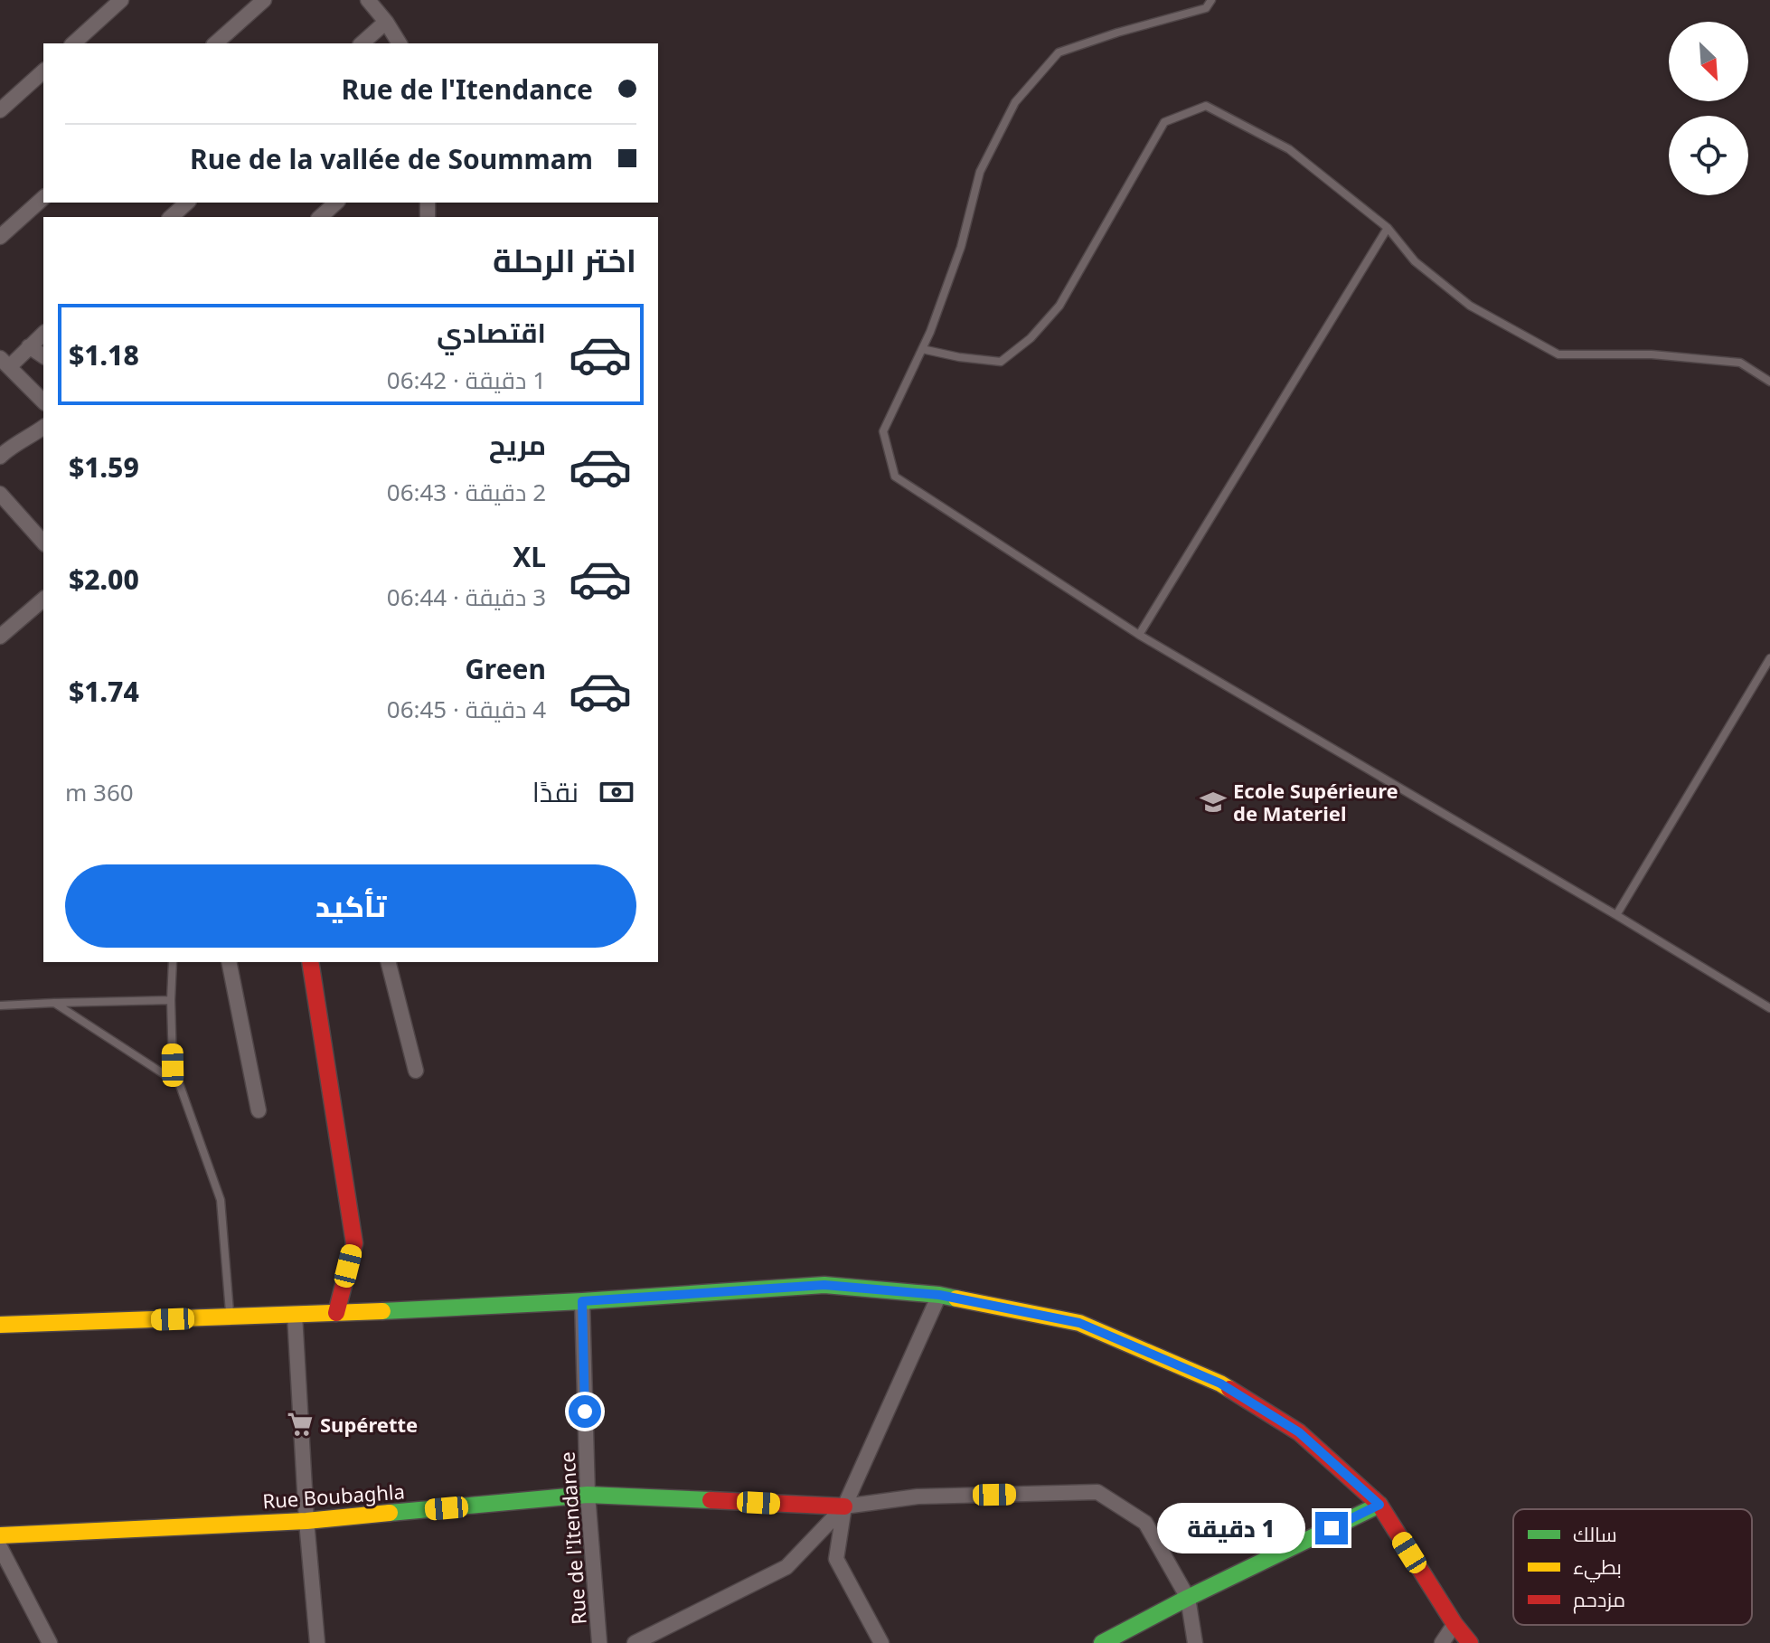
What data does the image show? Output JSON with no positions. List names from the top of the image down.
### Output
{
  "streets": {
    "main road": ["Rue Boubaghla"],
    "street": ["Rue de l'Itendance"]
  },
  "crossings": [
    ["Rue Boubaghla", "Rue de l'Itendance"]
  ],
  "places": {
    "school or university": ["Ecole Supérieure de Materiel"],
    "supermarket": ["Supérette"]
  },
  "legend": ["سالك", "بطيء", "مزدحم"],
  "north": "bottom right",
  "page": {
    "banner": ["Rue de l'Itendance", "Rue de la vallée de Soummam"],
    "heading": "اختر الرحلة",
    "list": [
      {
        "name": "اقتصادي",
        "note": "1 دقيقة · 06:42",
        "value": "$1.18"
      },
      {
        "name": "مريح",
        "note": "2 دقيقة · 06:43",
        "value": "$1.59"
      },
      {
        "name": "XL",
        "note": "3 دقيقة · 06:44",
        "value": "$2.00"
      },
      {
        "name": "Green",
        "note": "4 دقيقة · 06:45",
        "value": "$1.74"
      }
    ],
    "pay": ["نقدًا", "360 m"],
    "buttons": "تأكيد",
    "bubble": "1 دقيقة"
  }
}
